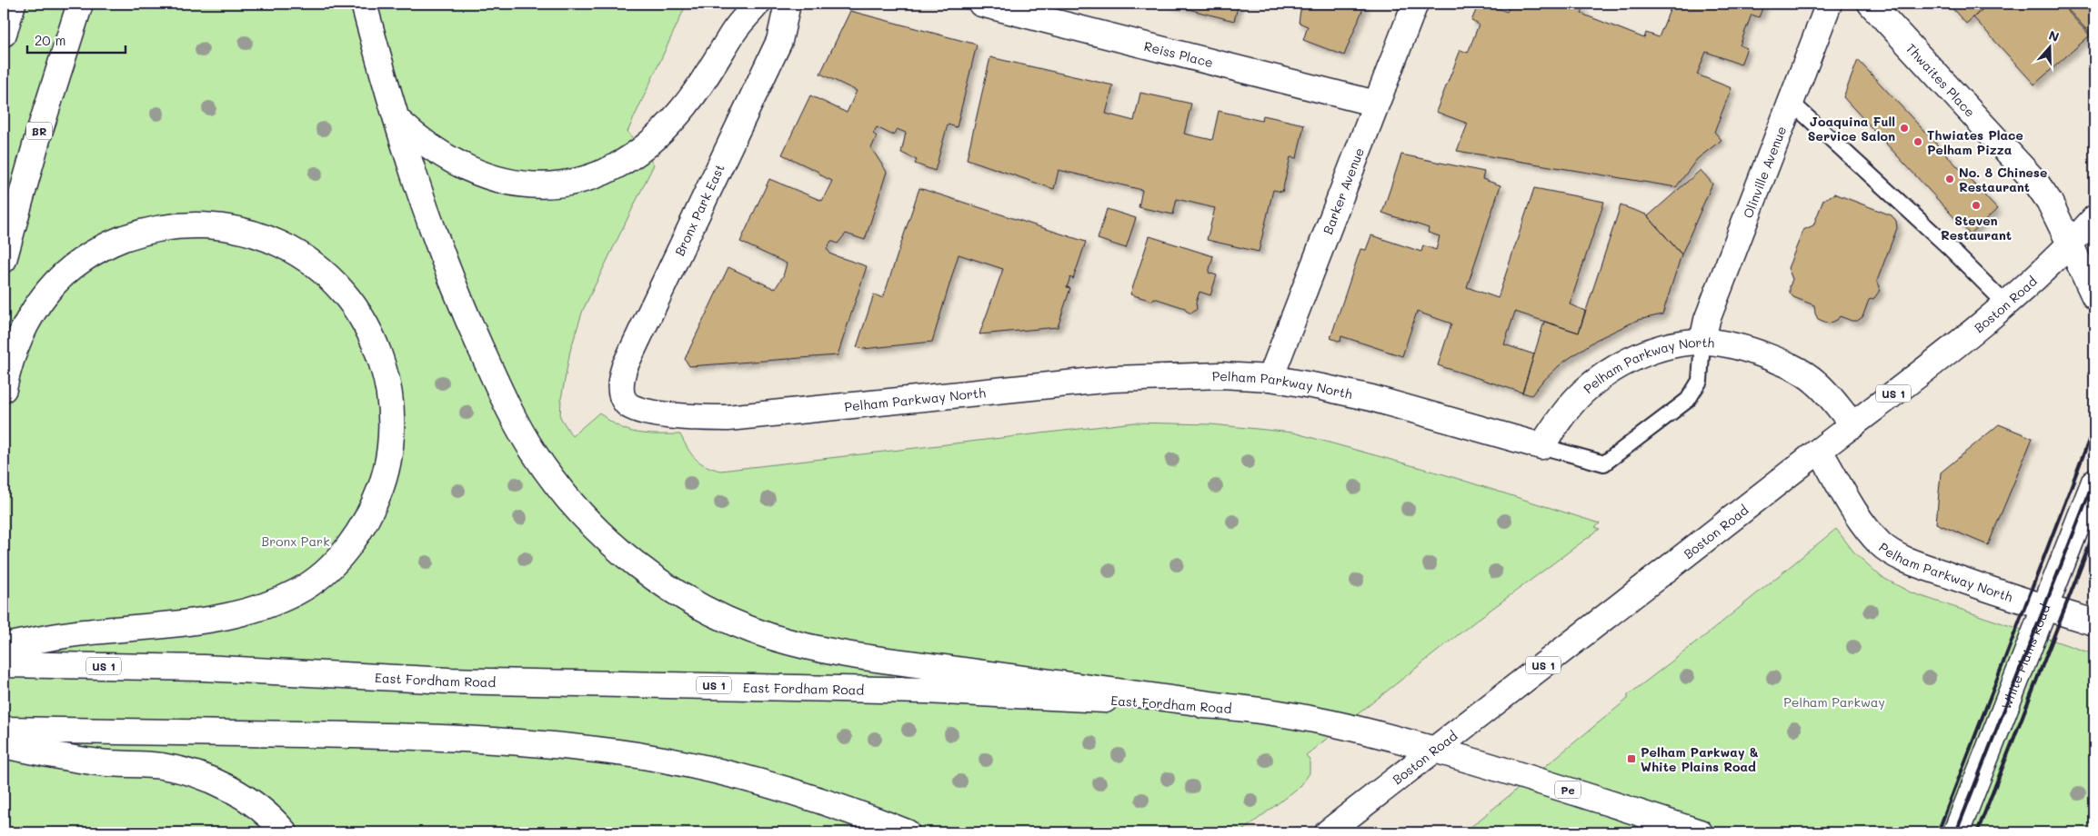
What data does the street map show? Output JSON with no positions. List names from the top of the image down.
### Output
{
  "streets": {
    "main road": [
      "Reiss Place",
      "Thwaites Place",
      "BR",
      "Olinville Avenue",
      "Barker Avenue",
      "Bronx Park East",
      "Boston Road",
      "Pelham Parkway North",
      "US 1",
      "White Plains Road",
      "East Fordham Road",
      "Pe"
    ]
  },
  "crossings": [
    ["Reiss Place", "Barker Avenue"],
    ["Thwaites Place", "Boston Road"],
    ["Olinville Avenue", "Pelham Parkway North"],
    ["Barker Avenue", "Pelham Parkway North"],
    ["Bronx Park East", "Pelham Parkway North"],
    ["Boston Road", "Pelham Parkway North"],
    ["Boston Road", "East Fordham Road"],
    ["Boston Road", "Pe"],
    ["Pelham Parkway North", "White Plains Road"],
    ["East Fordham Road", "Pe"]
  ],
  "parks": ["Bronx Park", "Pelham Parkway"],
  "places": {
    "other": [
      "Joaquina Full Service Salon",
      "Thwiates Place Pelham Pizza",
      "No. 8 Chinese Restaurant",
      "Steven Restaurant"
    ],
    "transit": ["Pelham Parkway & White Plains Road"]
  },
  "scale_bar": "20 m",
  "north": "top"
}
